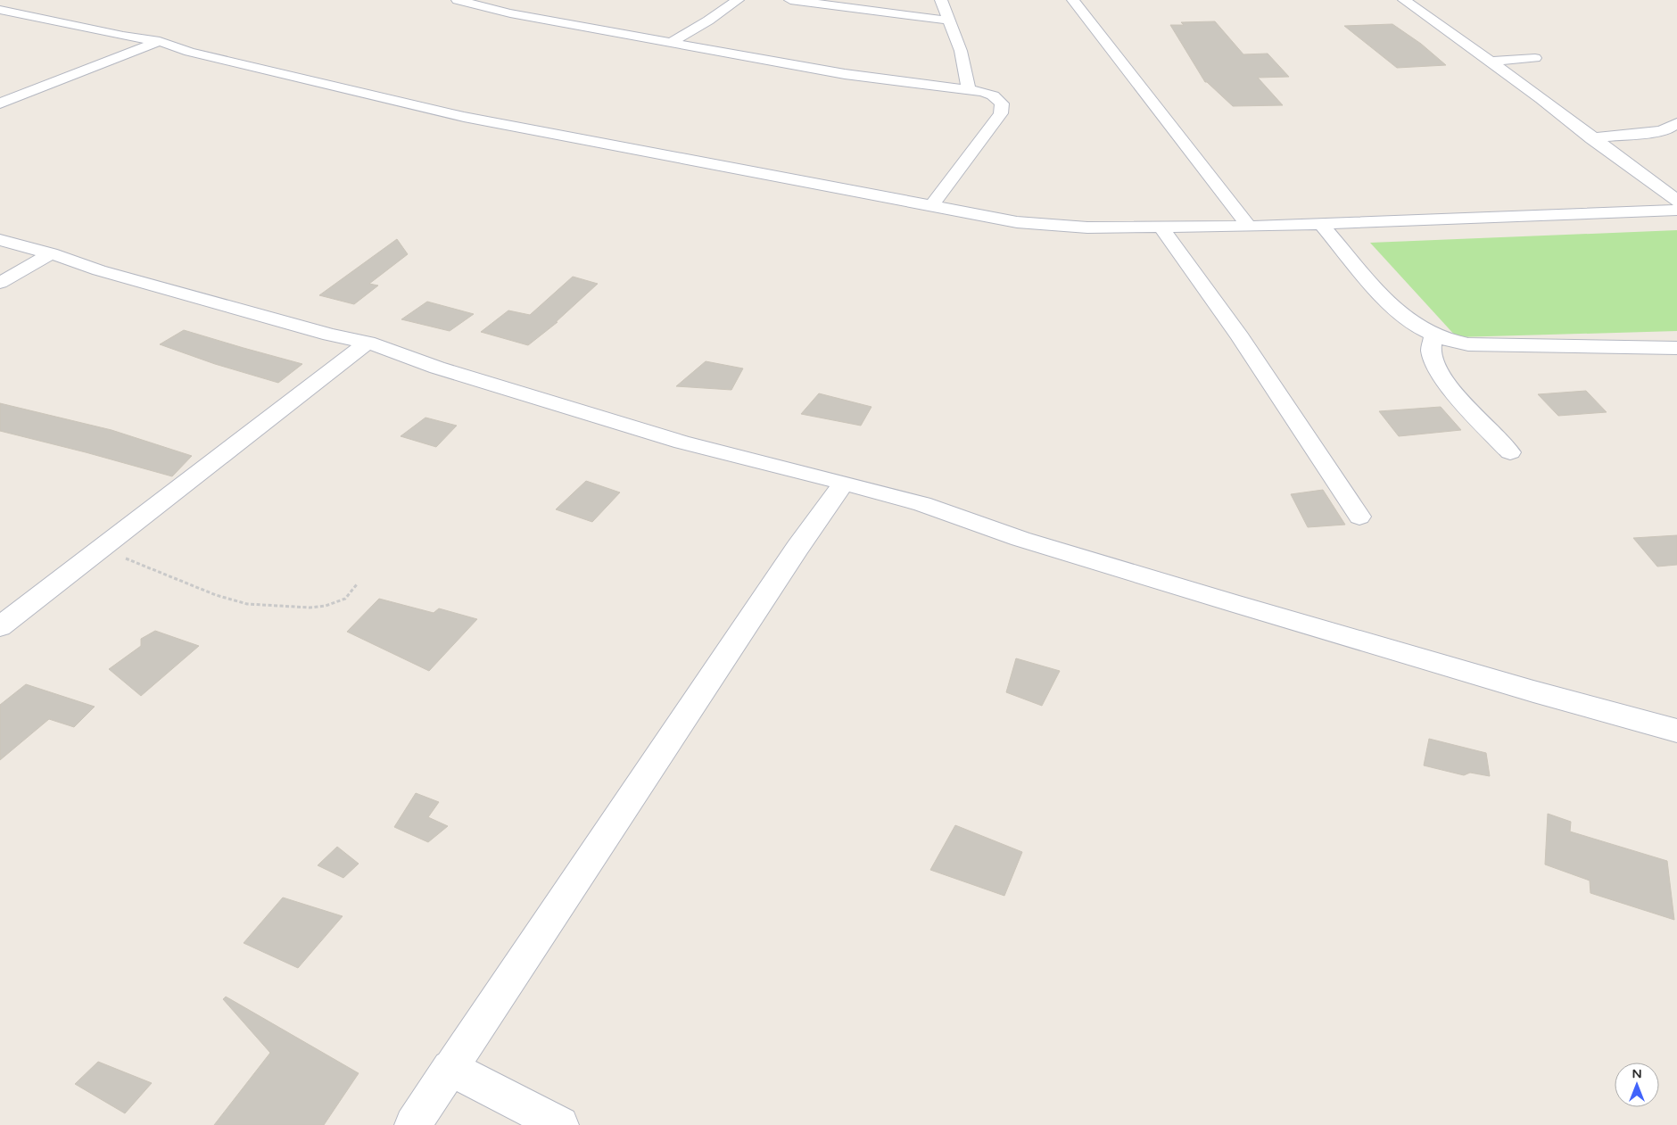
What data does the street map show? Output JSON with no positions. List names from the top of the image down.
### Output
{
  "north": "top"
}
